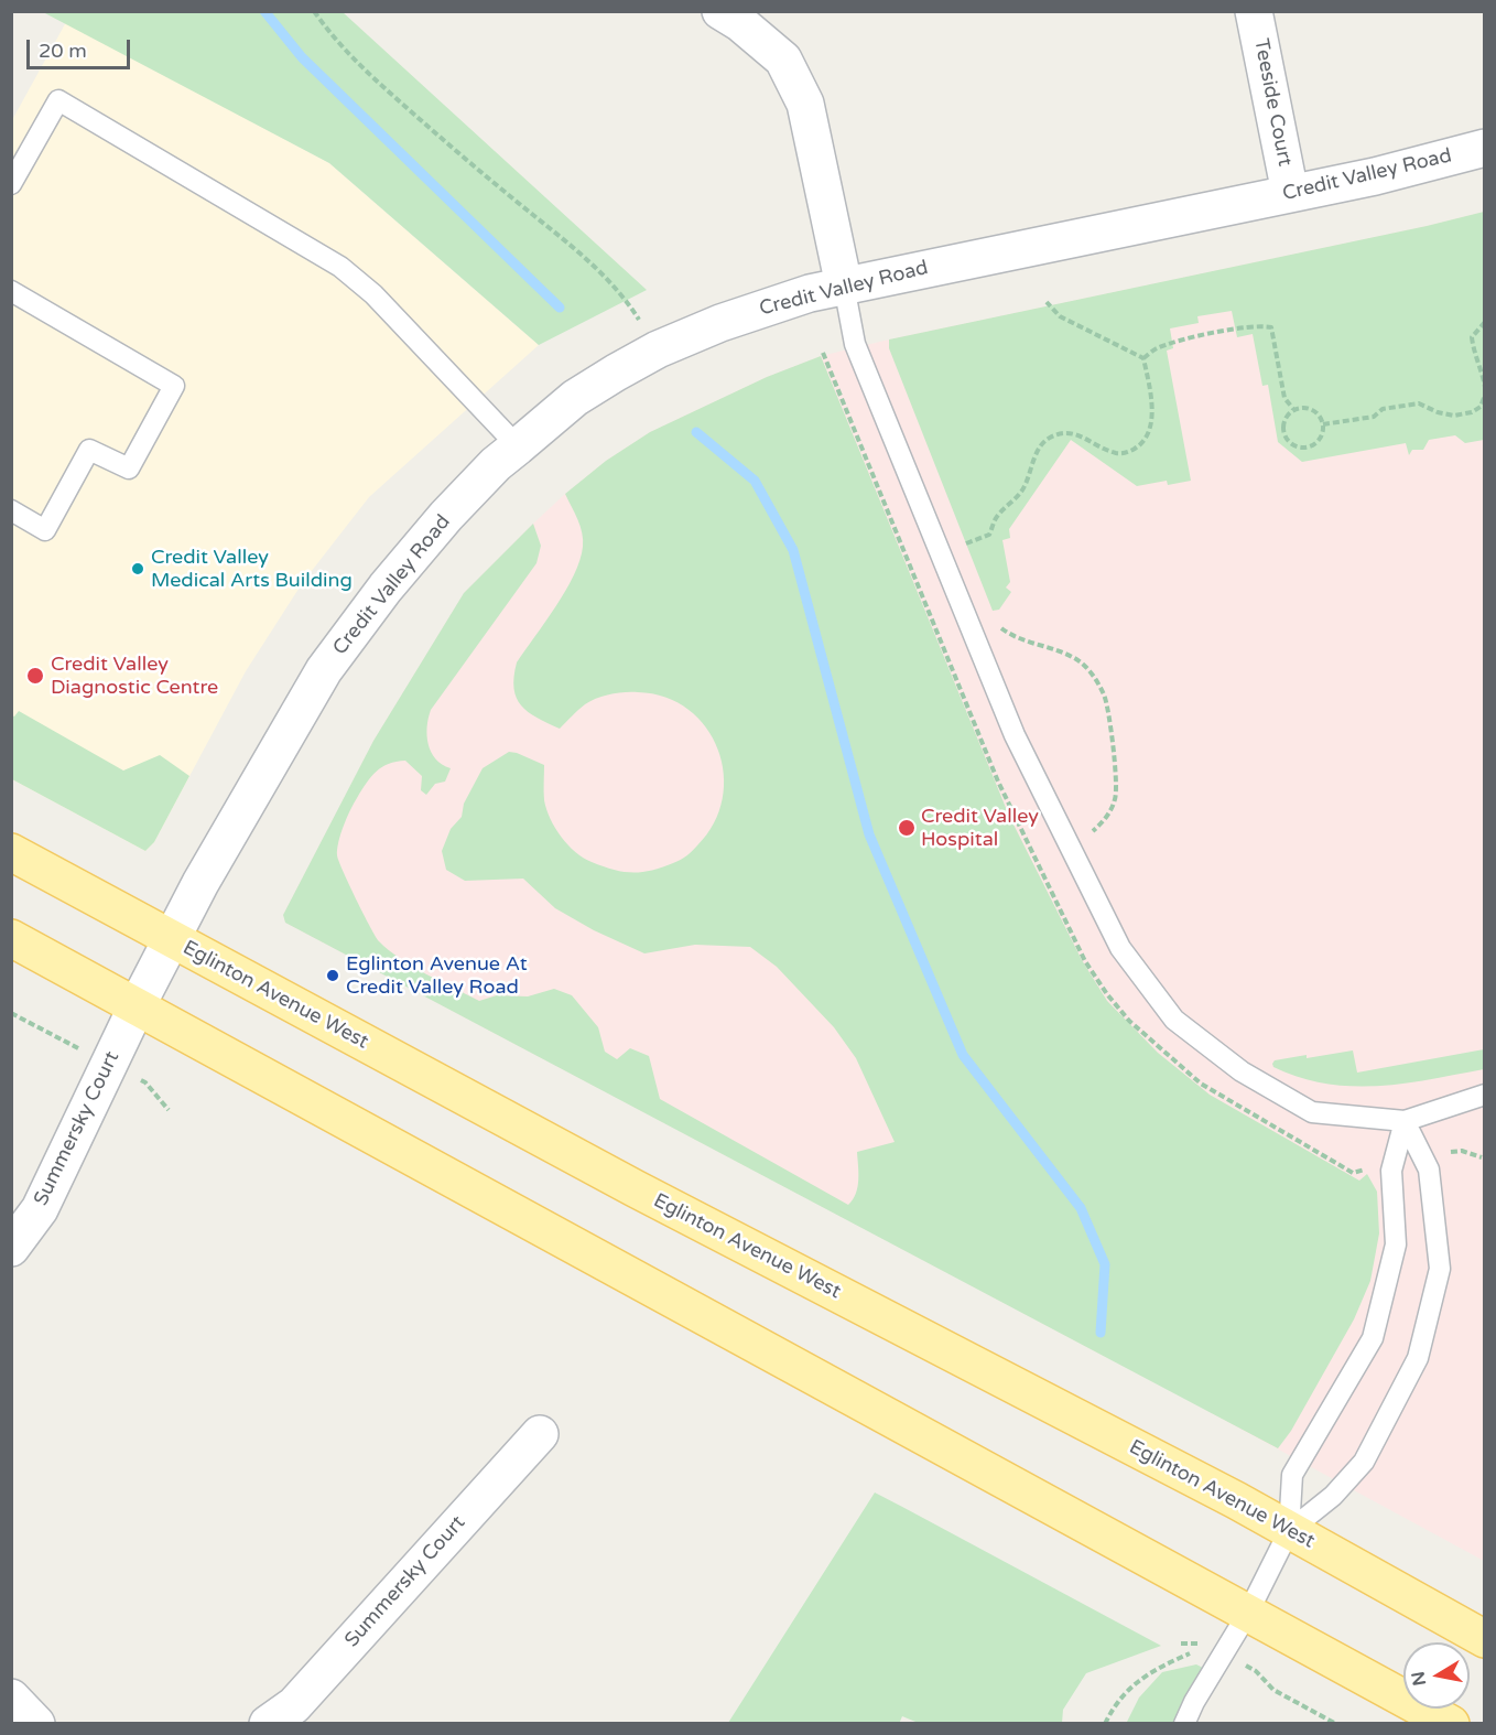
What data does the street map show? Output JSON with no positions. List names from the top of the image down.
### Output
{
  "streets": {
    "main road": ["Eglinton Avenue West"],
    "street": ["Teeside Court", "Credit Valley Road", "Summersky Court"]
  },
  "crossings": [
    ["Teeside Court", "Credit Valley Road"],
    ["Credit Valley Road", "Eglinton Avenue West"],
    ["Credit Valley Road", "Summersky Court"]
  ],
  "places": [
    "Credit Valley Medical Arts Building",
    "Credit Valley Diagnostic Centre",
    "Credit Valley Hospital",
    "Eglinton Avenue At Credit Valley Road"
  ],
  "scale_bar": "20 m",
  "north": "left"
}
